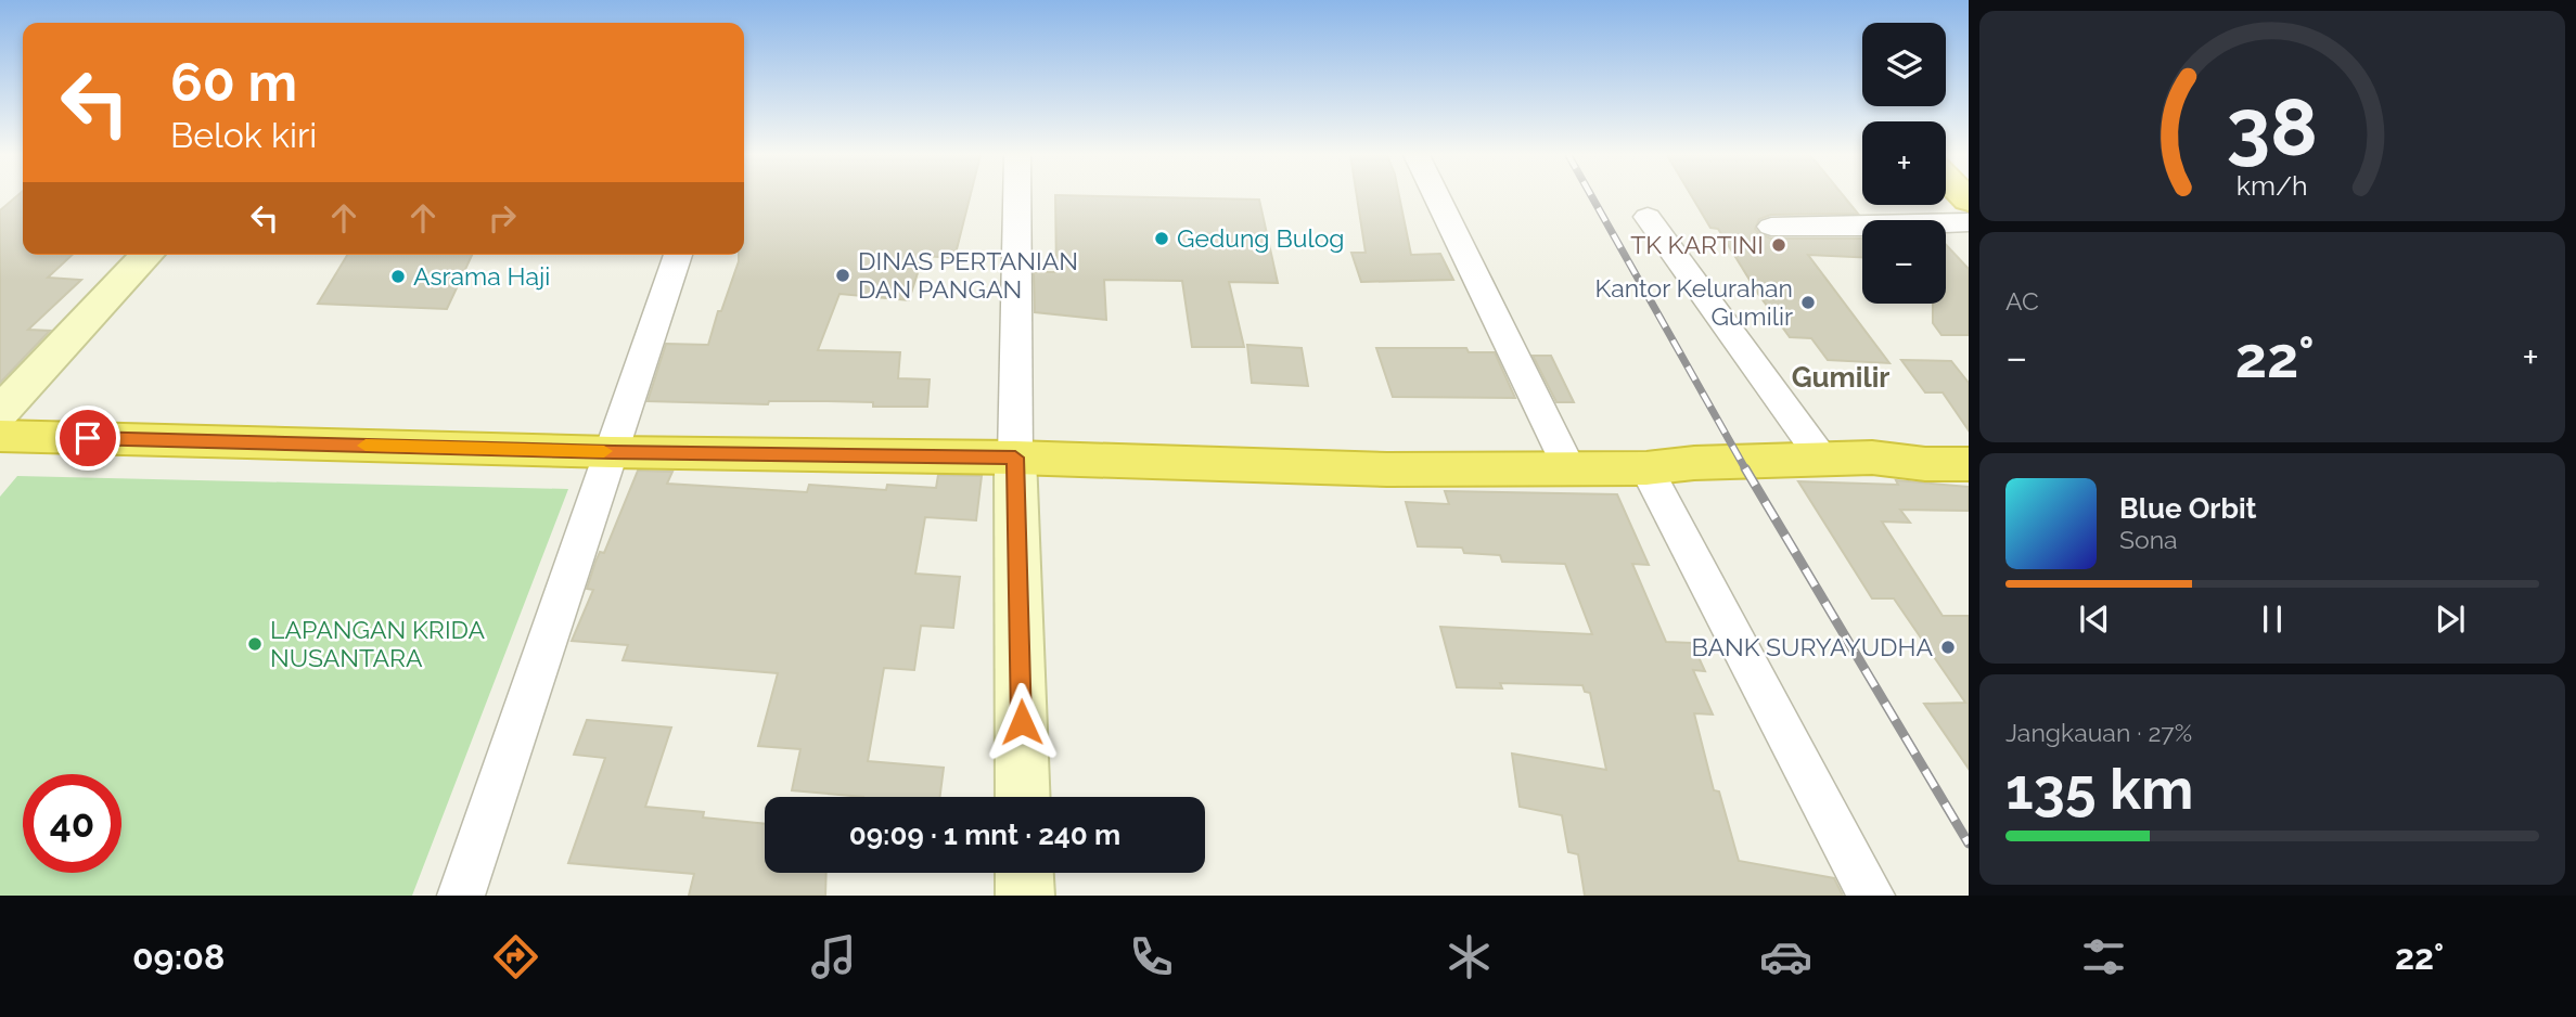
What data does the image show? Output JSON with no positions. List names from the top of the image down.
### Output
{
  "districts": ["Gumilir"],
  "places": [
    "Gedung Bulog",
    "TK KARTINI",
    "DINAS PERTANIAN DAN PANGAN",
    "Asrama Haji",
    "Kantor Kelurahan Gumilir",
    "LAPANGAN KRIDA NUSANTARA",
    "BANK SURYAYUDHA"
  ],
  "page": {
    "map_buttons": ["+", "−"],
    "turn": ["60 m", "Belok kiri"],
    "tile": [
      "AC",
      ["Jangkauan · 27%", "135 km"]
    ],
    "heat": ["−", "22°", "+"],
    "song": ["Blue Orbit", "Sona"],
    "limit": "40",
    "trip": "09:09 · 1 mnt · 240 m",
    "tabs": ["09:08", "22°"],
    "gauge": ["38", "km/h"]
  }
}
